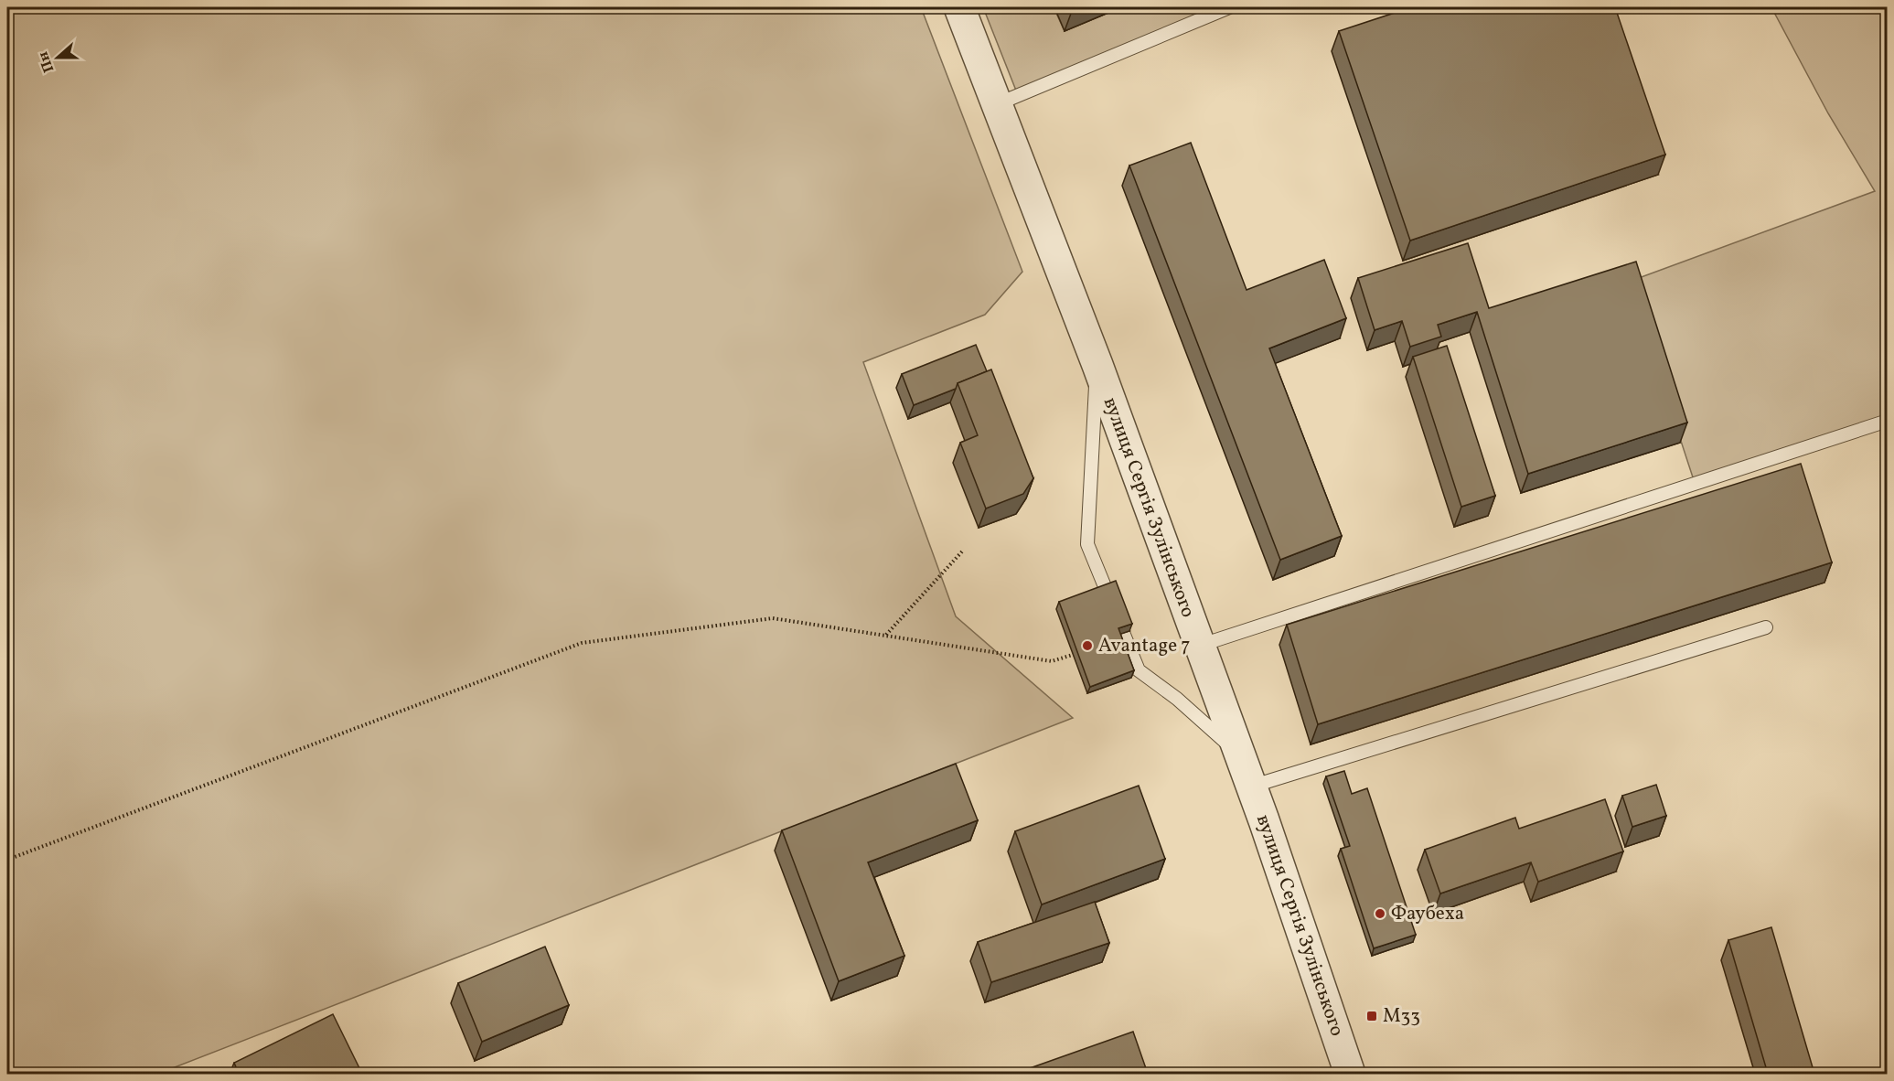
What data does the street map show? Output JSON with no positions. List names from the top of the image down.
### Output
{
  "streets": {
    "street": ["вулиця Сергія Зулінського"]
  },
  "places": {
    "other": ["Avantage 7", "Фаубеха"],
    "transit": ["М33"]
  },
  "north": "left"
}
